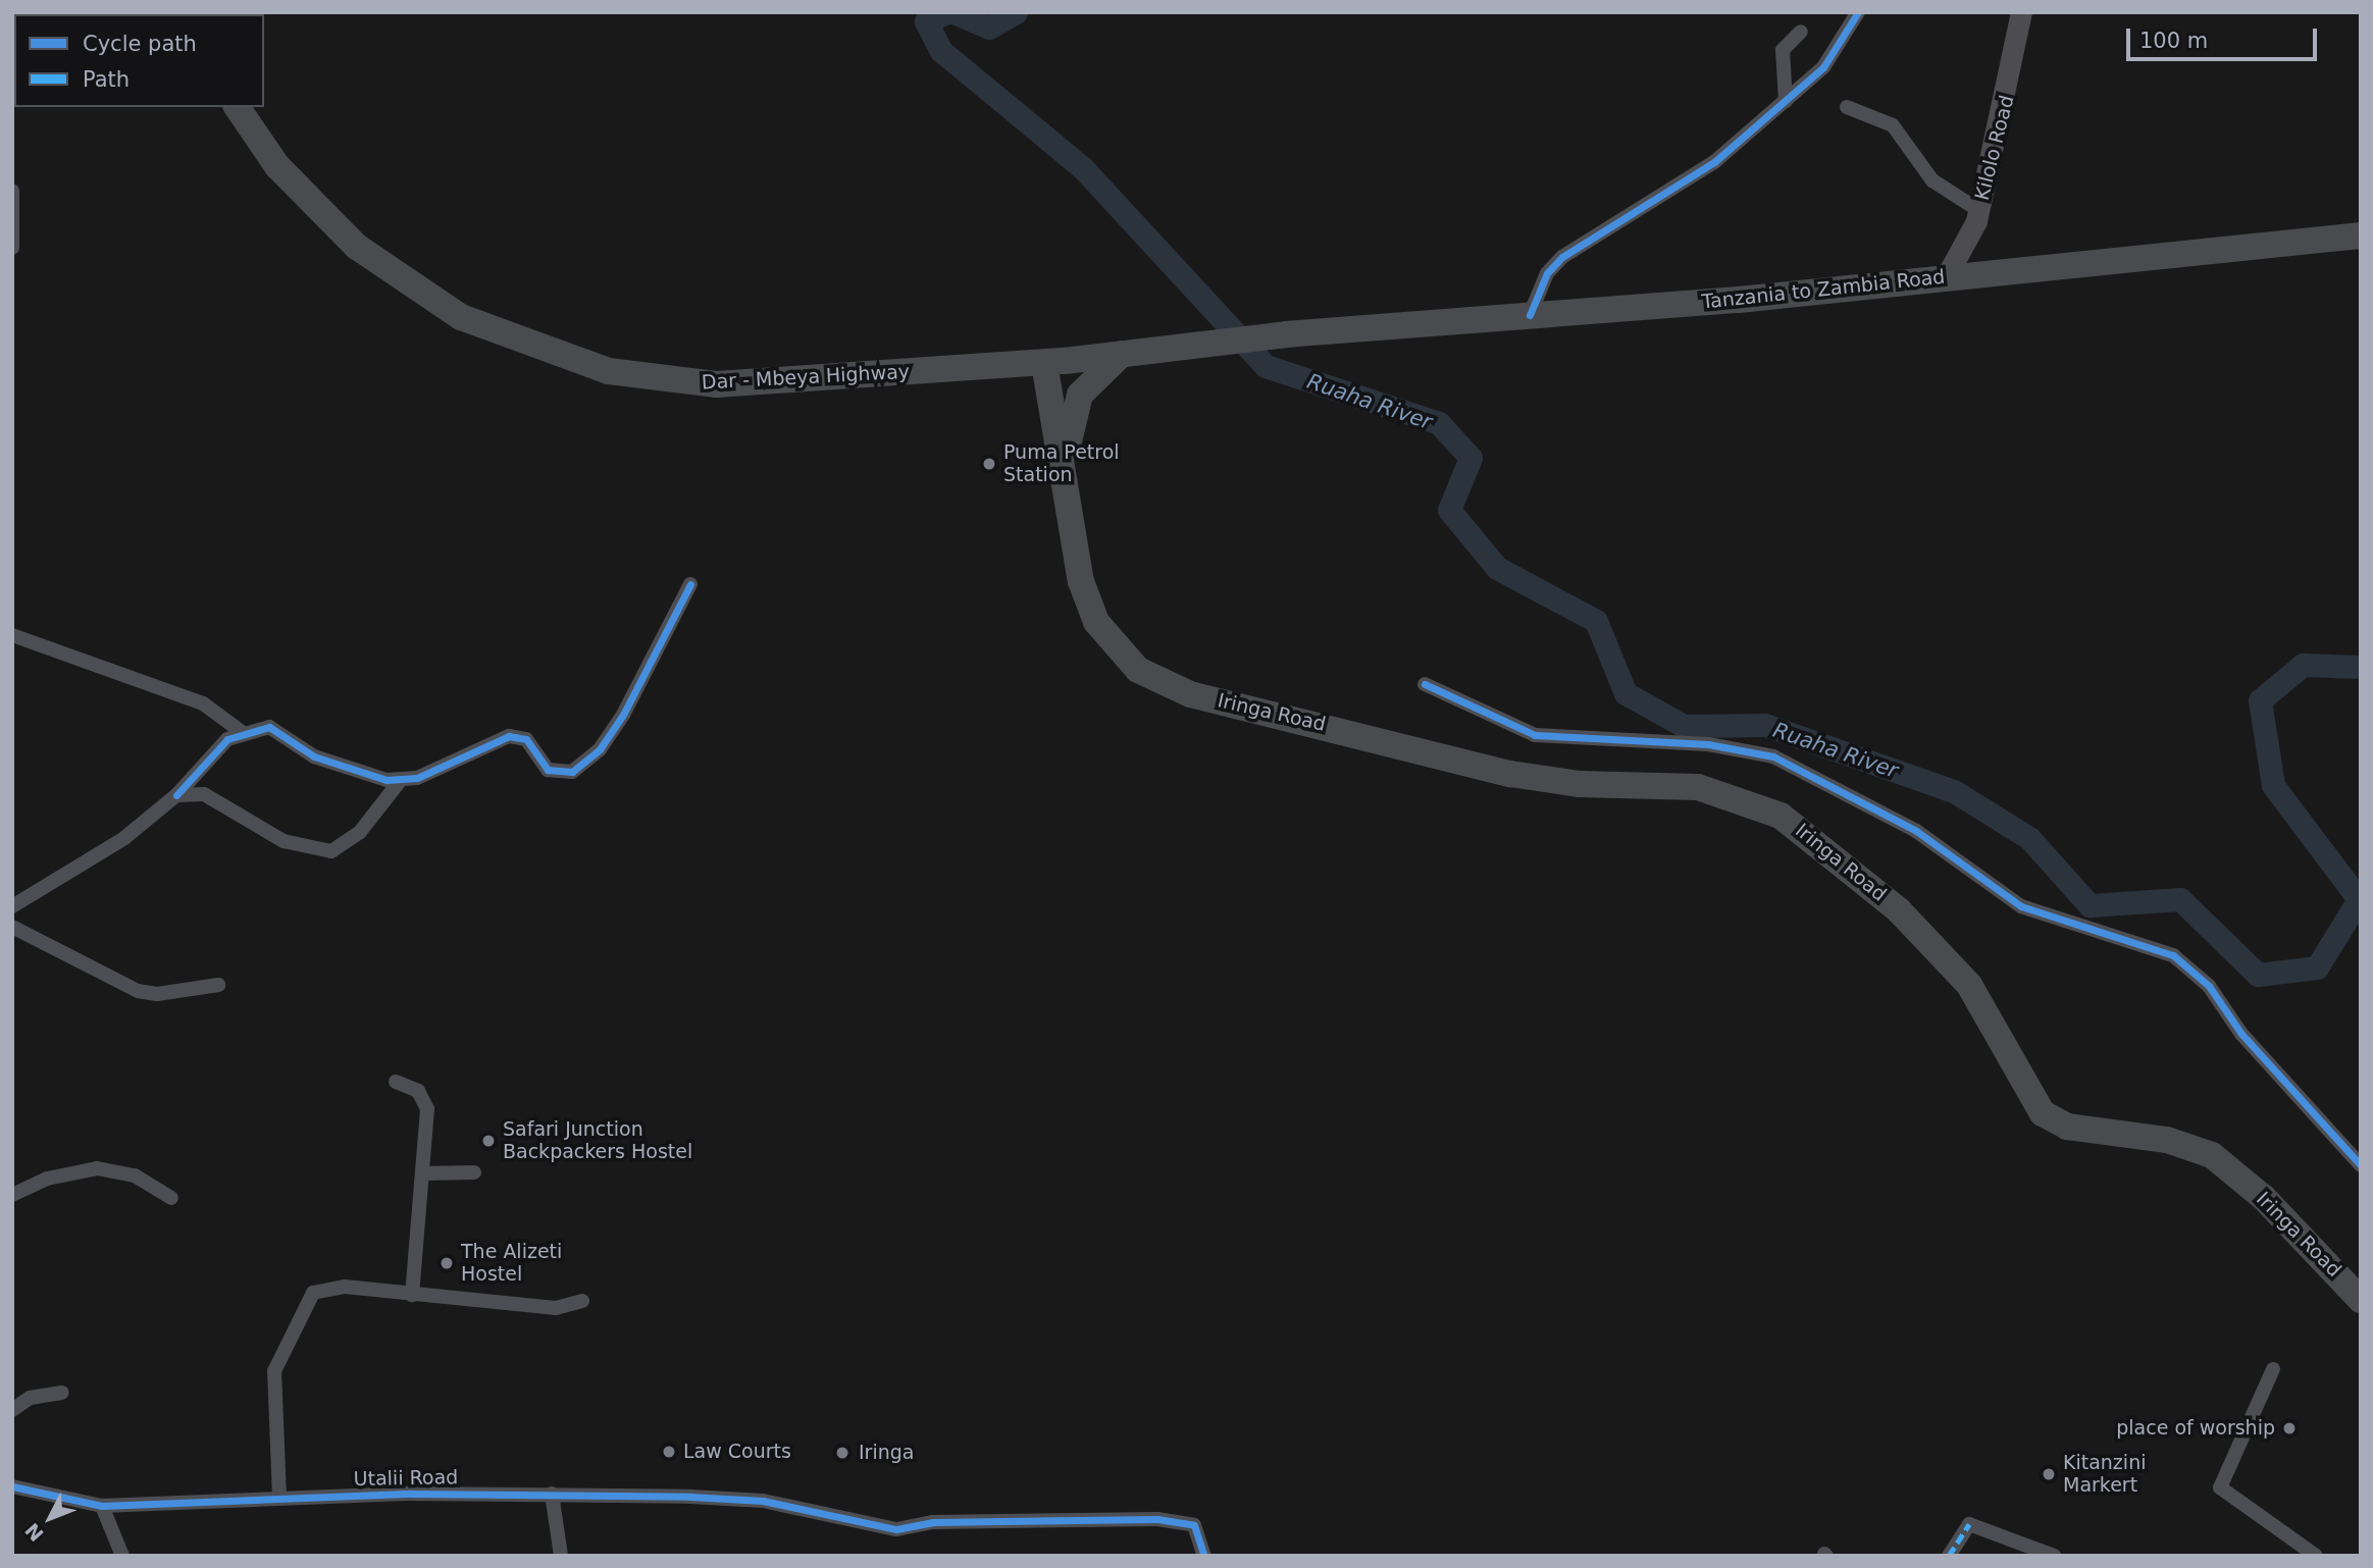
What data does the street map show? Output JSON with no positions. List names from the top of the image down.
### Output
{
  "streets": {
    "highway": ["Tanzania to Zambia Road", "Dar - Mbeya Highway", "Iringa Road"],
    "main road": ["Kilolo Road"],
    "street": ["Utalii Road"]
  },
  "crossings": [
    ["Kilolo Road", "Tanzania to Zambia Road"],
    ["Tanzania to Zambia Road", "Dar - Mbeya Highway"]
  ],
  "water": ["Ruaha River"],
  "places": [
    "Puma Petrol Station",
    "Safari Junction Backpackers Hostel",
    "The Alizeti Hostel",
    "place of worship",
    "Law Courts",
    "Iringa",
    "Kitanzini Markert"
  ],
  "legend": ["Cycle path", "Path"],
  "scale_bar": "100 m",
  "north": "bottom left"
}
